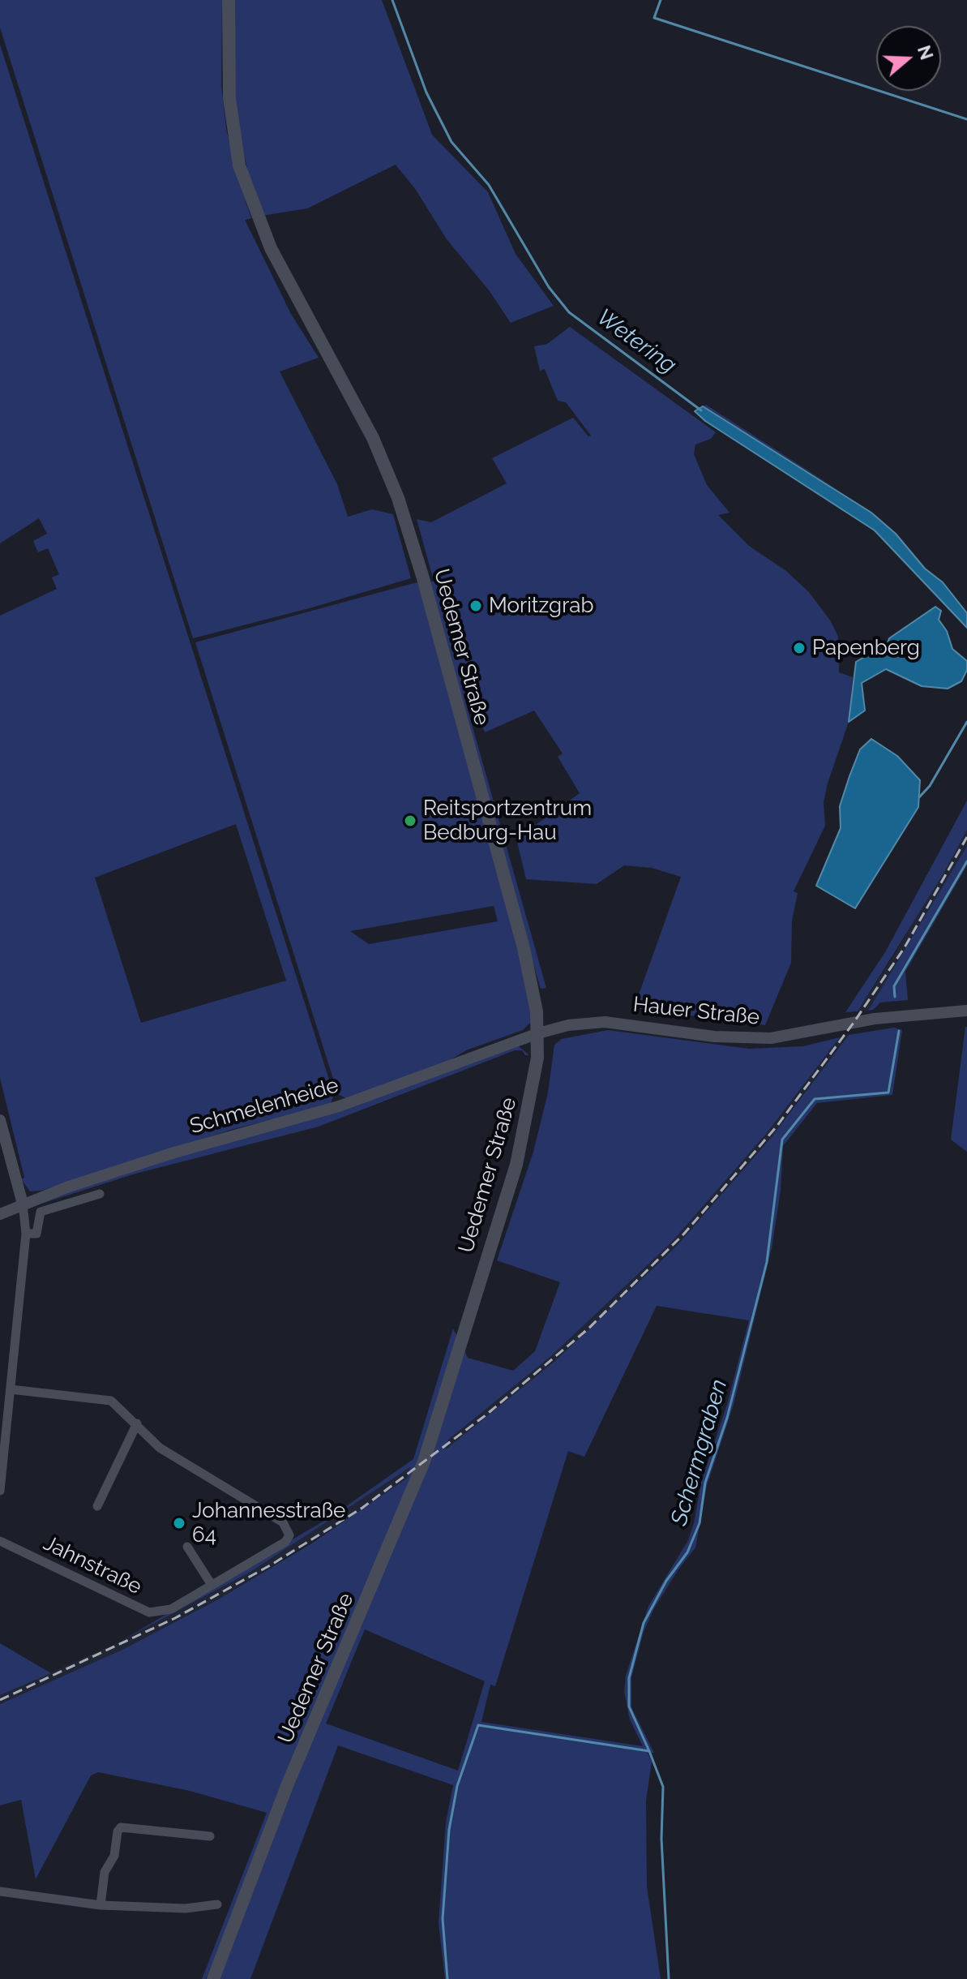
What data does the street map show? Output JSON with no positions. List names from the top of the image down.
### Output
{
  "streets": {
    "main road": ["Uedemer Straße"],
    "street": ["Hauer Straße", "Schmelenheide", "Jahnstraße"]
  },
  "crossings": [
    ["Uedemer Straße", "Hauer Straße"],
    ["Uedemer Straße", "Schmelenheide"],
    ["Hauer Straße", "Schmelenheide"]
  ],
  "water": ["Wetering", "Schermgraben"],
  "places": [
    "Moritzgrab",
    "Papenberg",
    "Reitsportzentrum Bedburg-Hau",
    "Johannesstraße 64"
  ],
  "north": "right"
}
